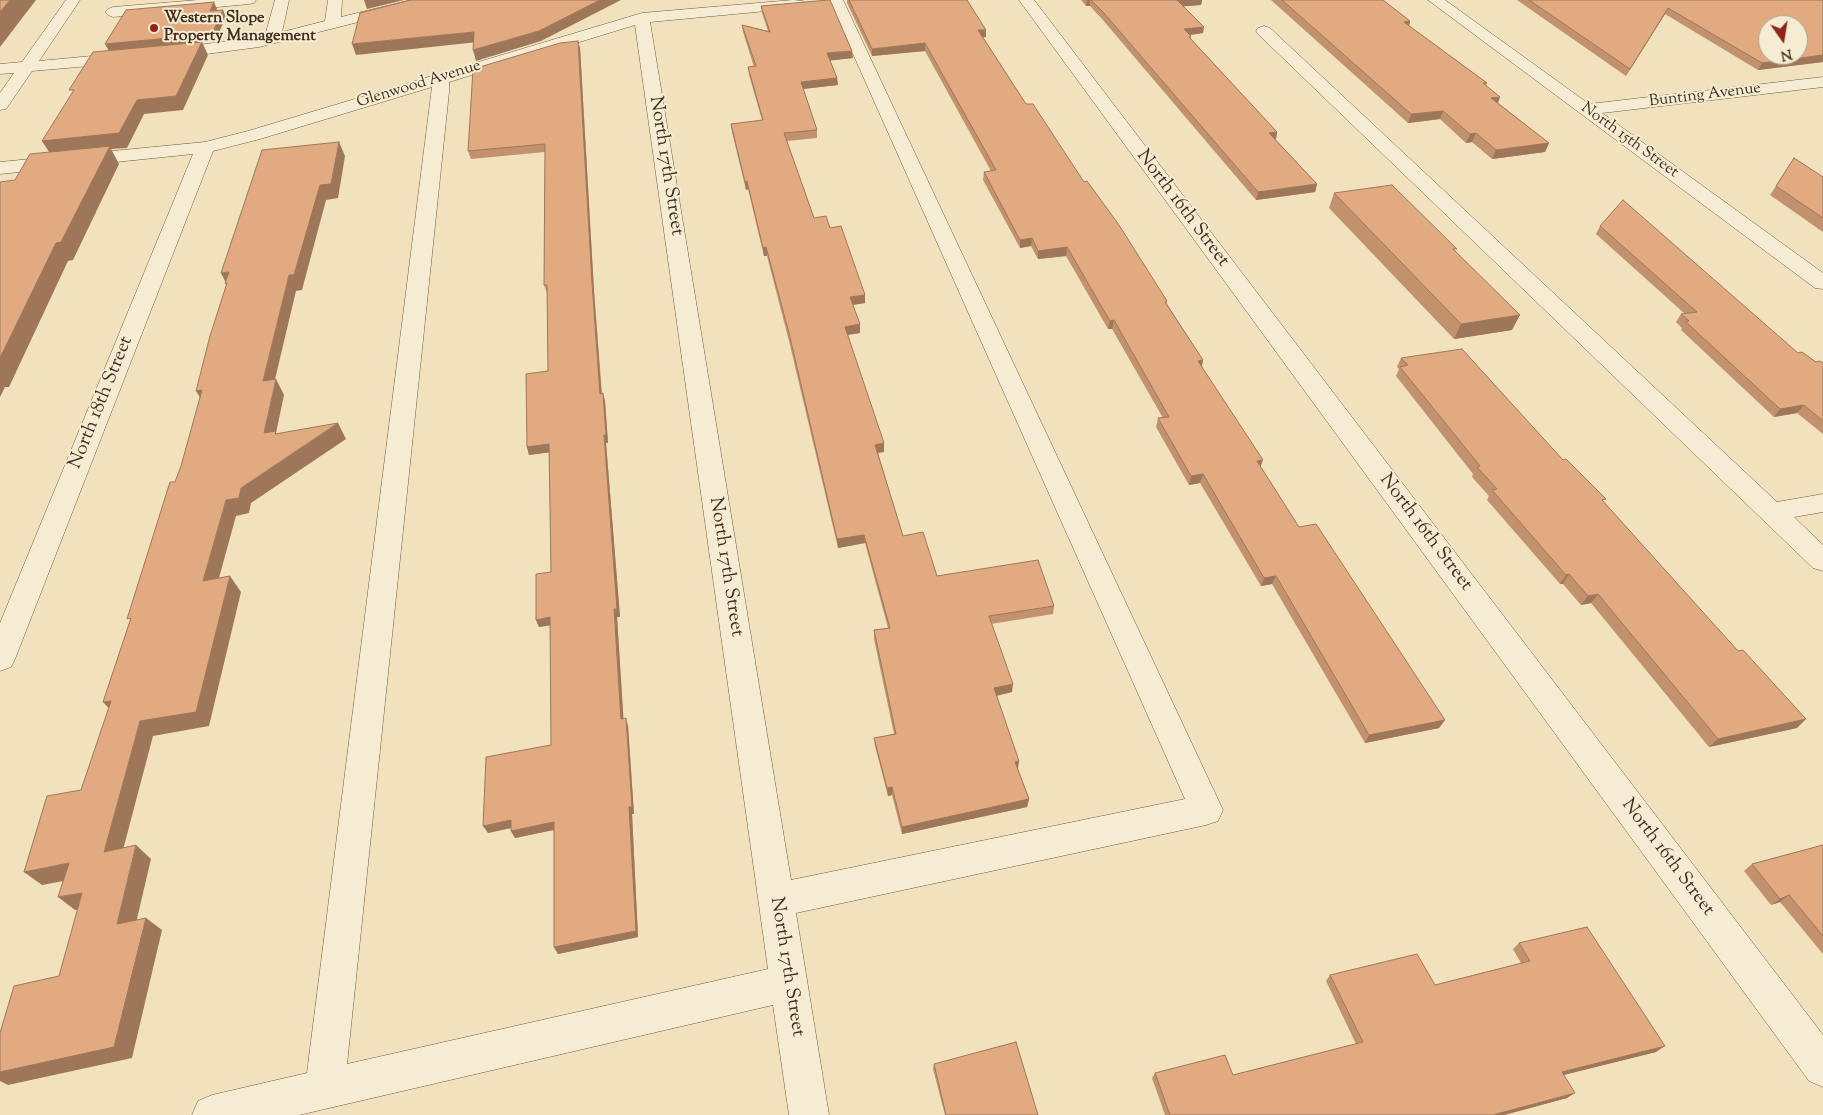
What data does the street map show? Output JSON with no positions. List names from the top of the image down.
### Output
{
  "streets": {
    "street": [
      "Glenwood Avenue",
      "Bunting Avenue",
      "North 15th Street",
      "North 17th Street",
      "North 16th Street",
      "North 18th Street"
    ]
  },
  "crossings": [
    ["Glenwood Avenue", "North 17th Street"],
    ["Glenwood Avenue", "North 18th Street"],
    ["Bunting Avenue", "North 15th Street"]
  ],
  "places": ["Western Slope Property Management"],
  "north": "bottom"
}
